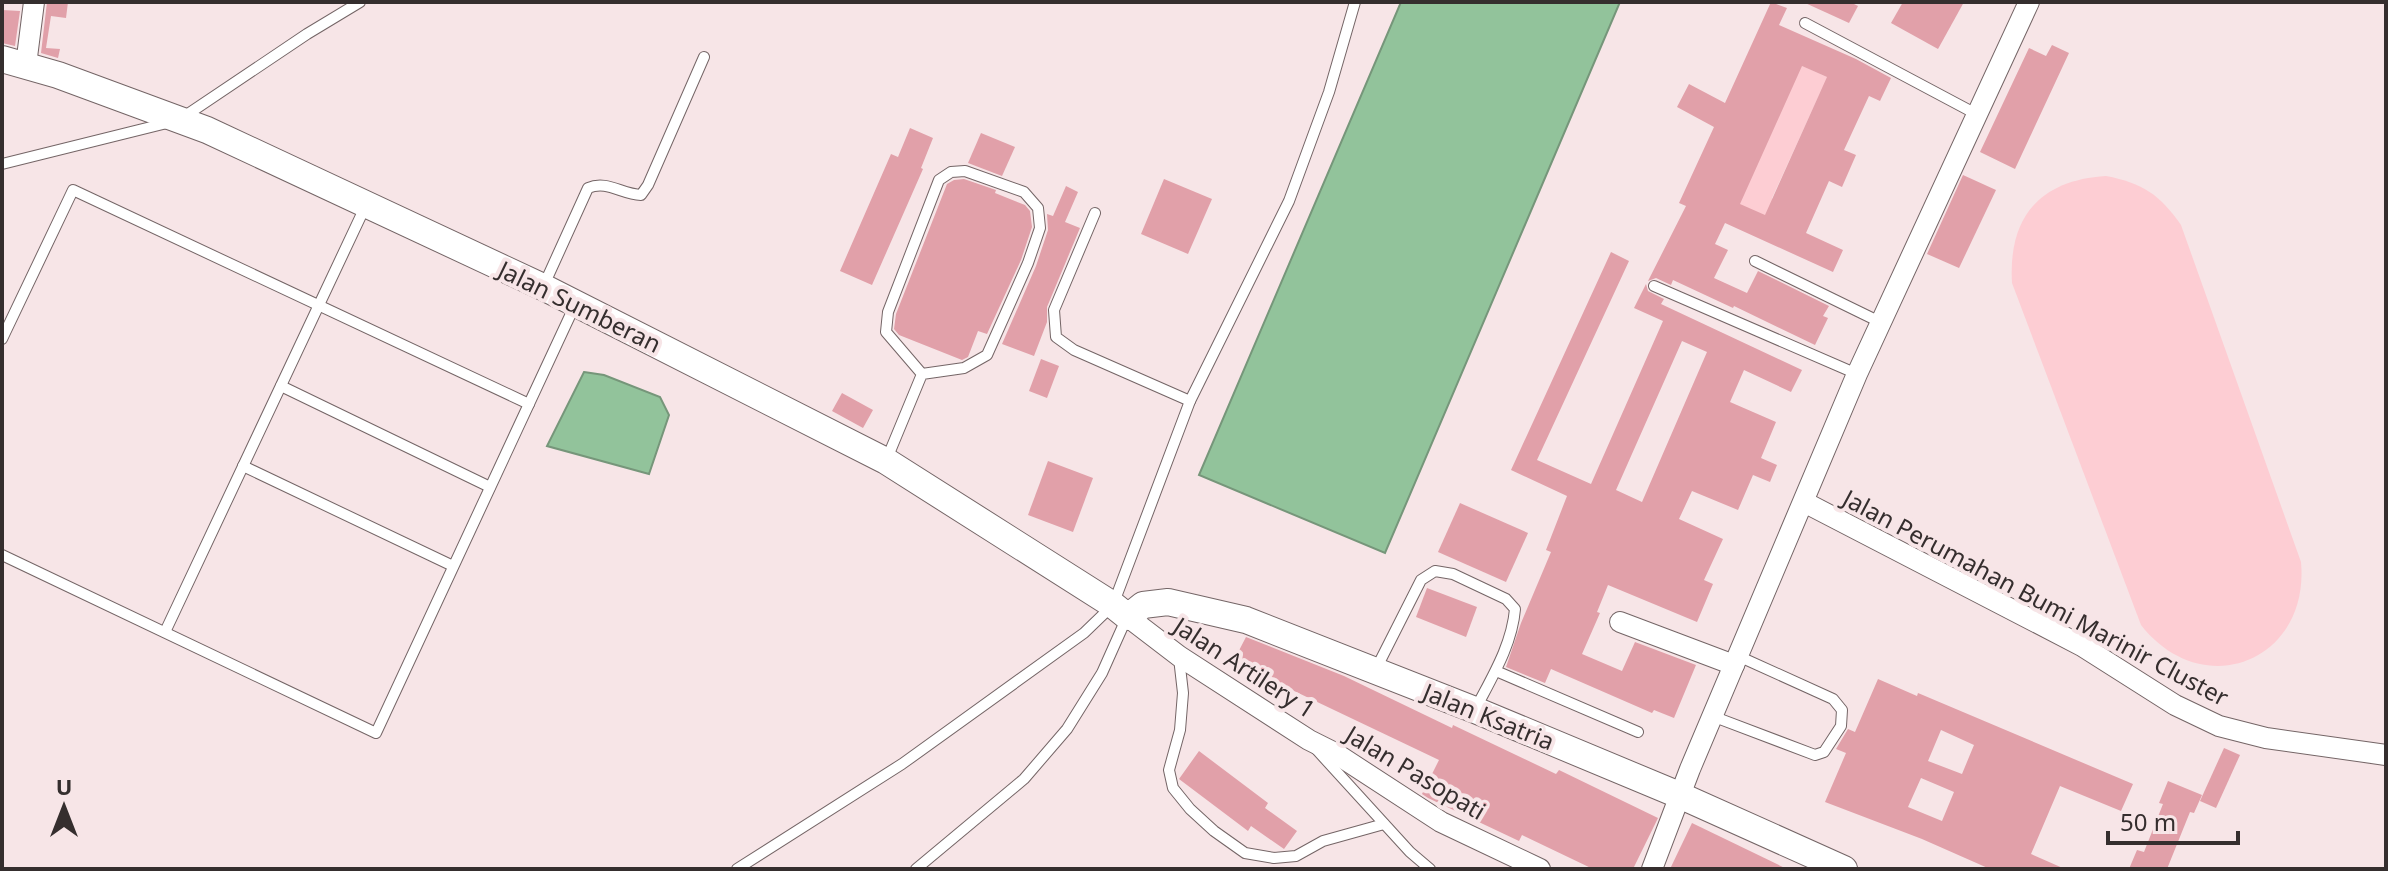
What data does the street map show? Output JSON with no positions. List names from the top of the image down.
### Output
{
  "streets": {
    "street": [
      "Jalan Sumberan",
      "Jalan Perumahan Bumi Marinir Cluster",
      "Jalan Artilery 1",
      "Jalan Ksatria",
      "Jalan Pasopati"
    ]
  },
  "crossings": [
    ["Jalan Sumberan", "Jalan Artilery 1"],
    ["Jalan Sumberan", "Jalan Ksatria"],
    ["Jalan Perumahan Bumi Marinir Cluster", "Jalan Ksatria"],
    ["Jalan Artilery 1", "Jalan Ksatria"],
    ["Jalan Artilery 1", "Jalan Pasopati"]
  ],
  "scale_bar": "50 m",
  "north": "top"
}
